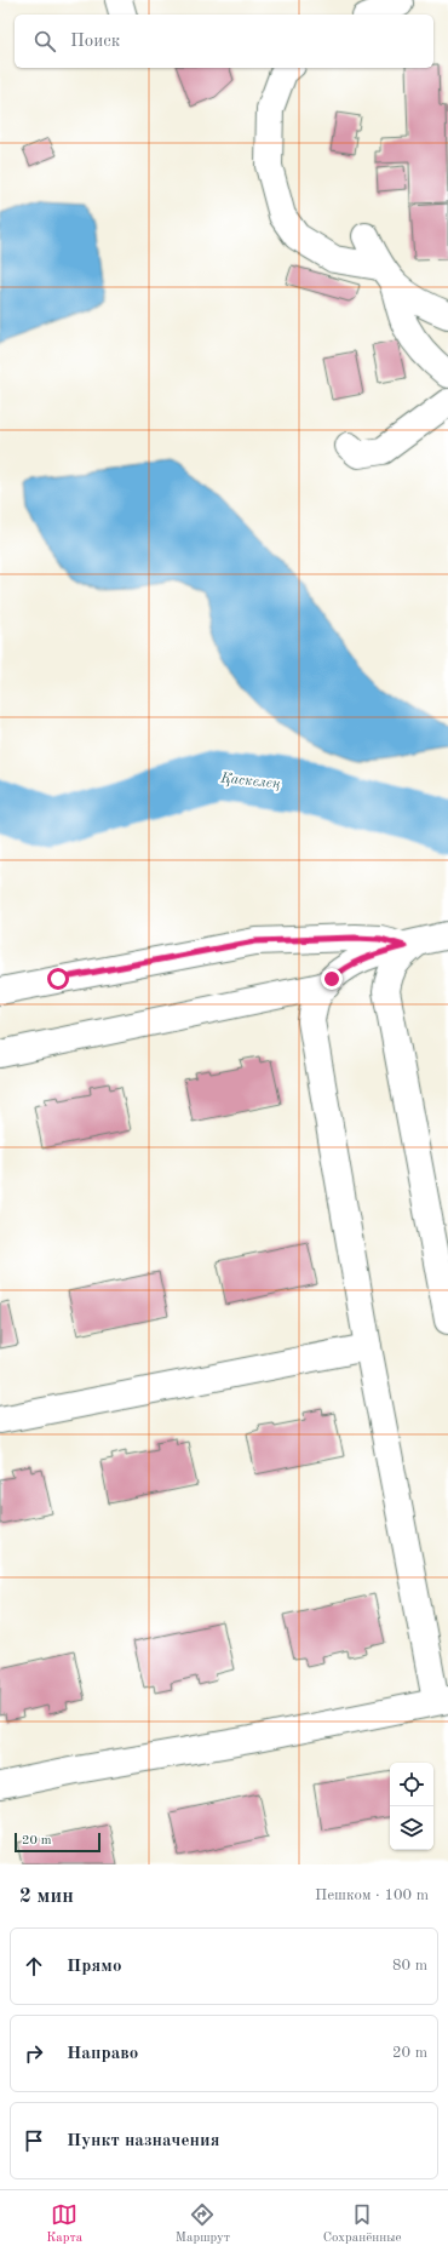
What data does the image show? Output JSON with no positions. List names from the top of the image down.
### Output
{
  "water": ["Қаскелең"],
  "scale_bar": "20 m",
  "page": {
    "search": "Поиск",
    "scale": "20 m",
    "heading": ["2 мин", "Пешком · 100 m"],
    "list": [
      ["Прямо", "80 m"],
      ["Направо", "20 m"],
      "Пункт назначения"
    ],
    "nav": ["Карта", "Маршрут", "Сохранённые"]
  }
}
